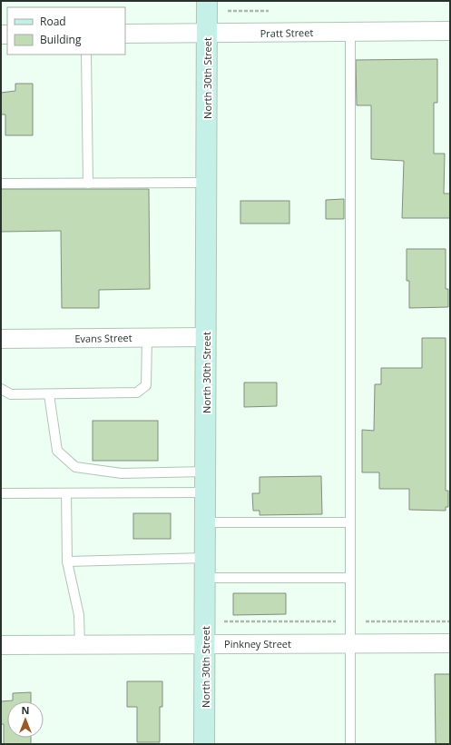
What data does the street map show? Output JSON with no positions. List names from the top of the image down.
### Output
{
  "streets": {
    "main road": ["North 30th Street"],
    "street": ["Pratt Street", "Evans Street", "Pinkney Street"]
  },
  "crossings": [
    ["Pratt Street", "North 30th Street"],
    ["North 30th Street", "Evans Street"],
    ["North 30th Street", "Pinkney Street"]
  ],
  "legend": ["Road", "Building"],
  "north": "top"
}
